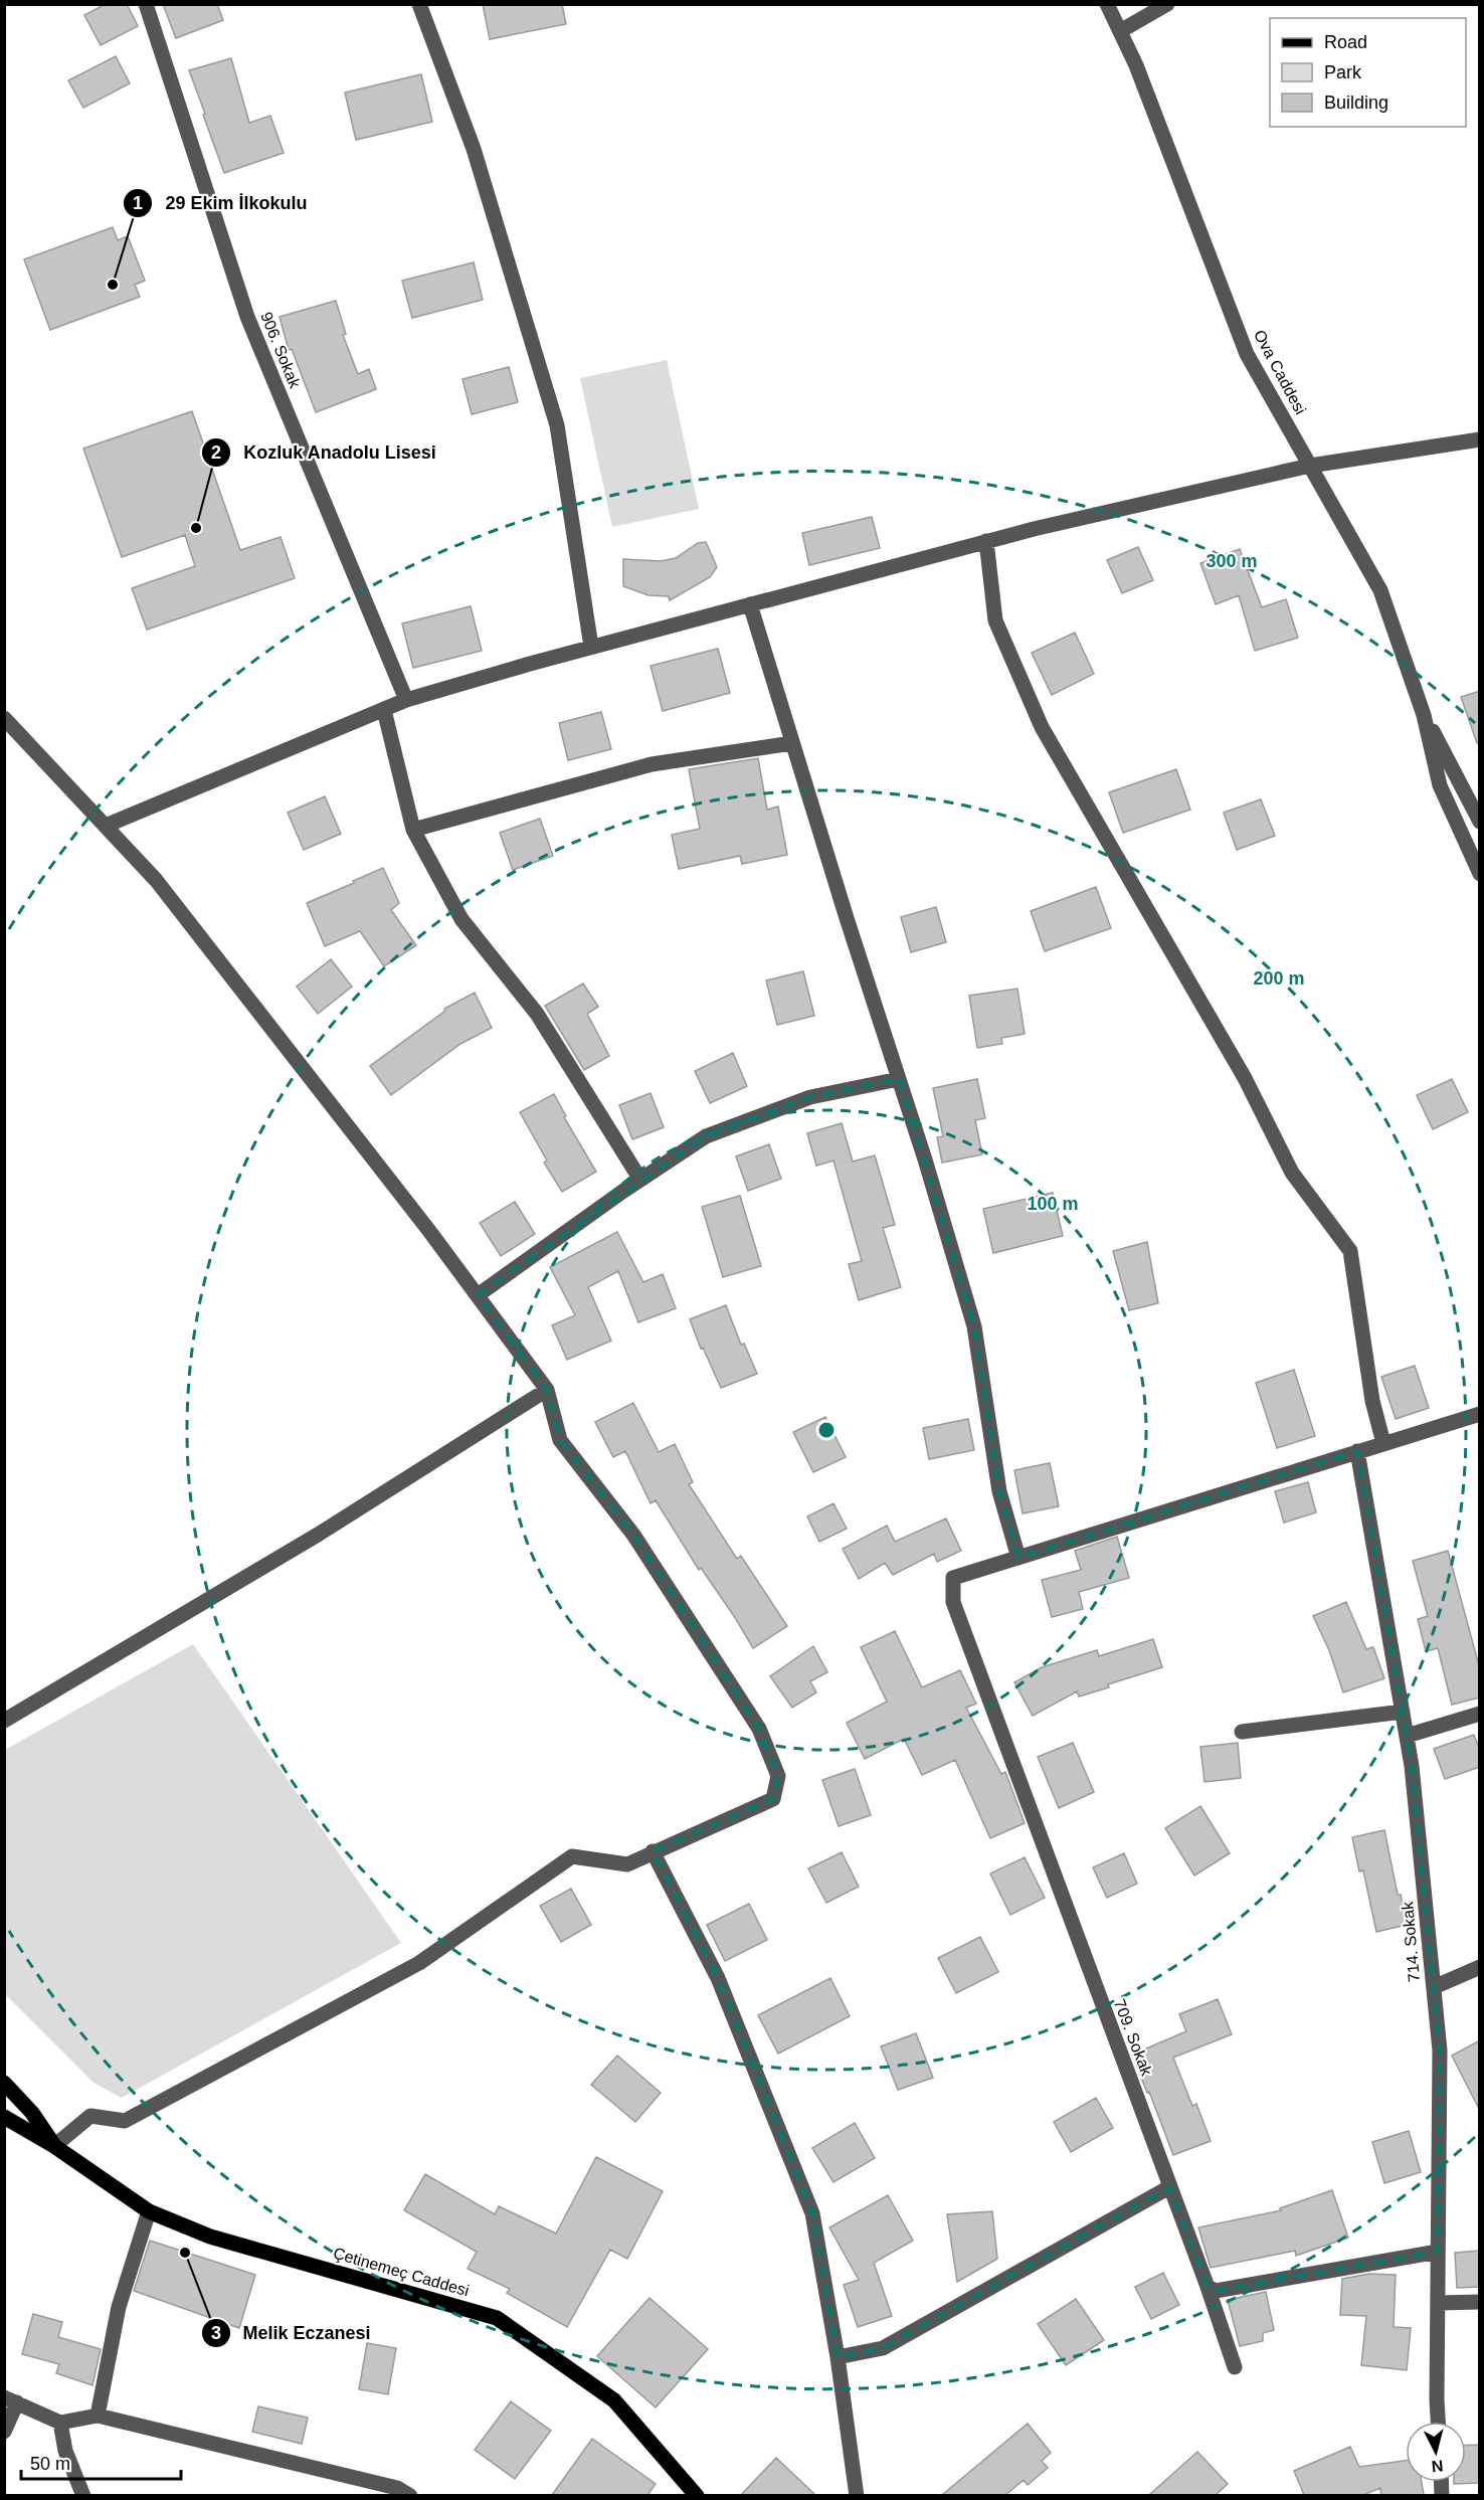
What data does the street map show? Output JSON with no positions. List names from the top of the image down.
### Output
{
  "streets": {
    "main road": ["Çetinemeç Caddesi"],
    "street": [
      "906. Sokak",
      "Ova Caddesi",
      "714. Sokak",
      "709. Sokak"
    ]
  },
  "places": ["29 Ekim İlkokulu", "Kozluk Anadolu Lisesi", "Melik Eczanesi"],
  "legend": ["Road", "Park", "Building"],
  "scale_bar": "50 m",
  "north": "bottom",
  "rings": ["300 m", "200 m", "100 m"]
}
